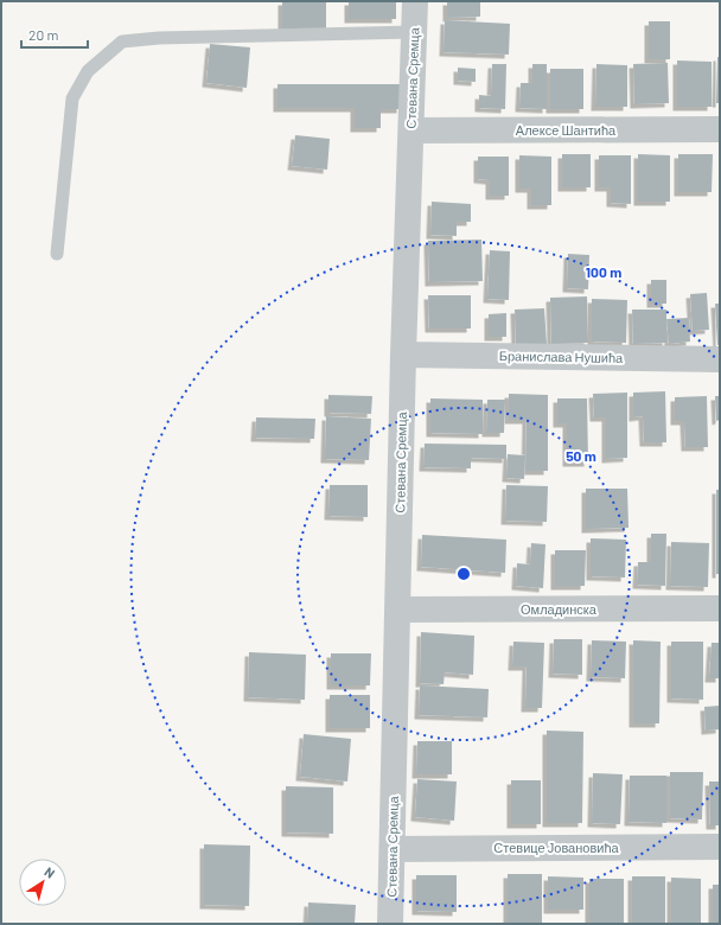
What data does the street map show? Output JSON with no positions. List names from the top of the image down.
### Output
{
  "streets": {
    "street": [
      "Стевана Сремца",
      "Алексе Шантића",
      "Бранислава Нушића",
      "Омладинска",
      "Стевице Јовановића"
    ]
  },
  "crossings": [
    ["Стевана Сремца", "Алексе Шантића"],
    ["Стевана Сремца", "Бранислава Нушића"],
    ["Стевана Сремца", "Омладинска"],
    ["Стевана Сремца", "Стевице Јовановића"]
  ],
  "scale_bar": "20 m",
  "north": "top right",
  "rings": ["100 m", "50 m"]
}
